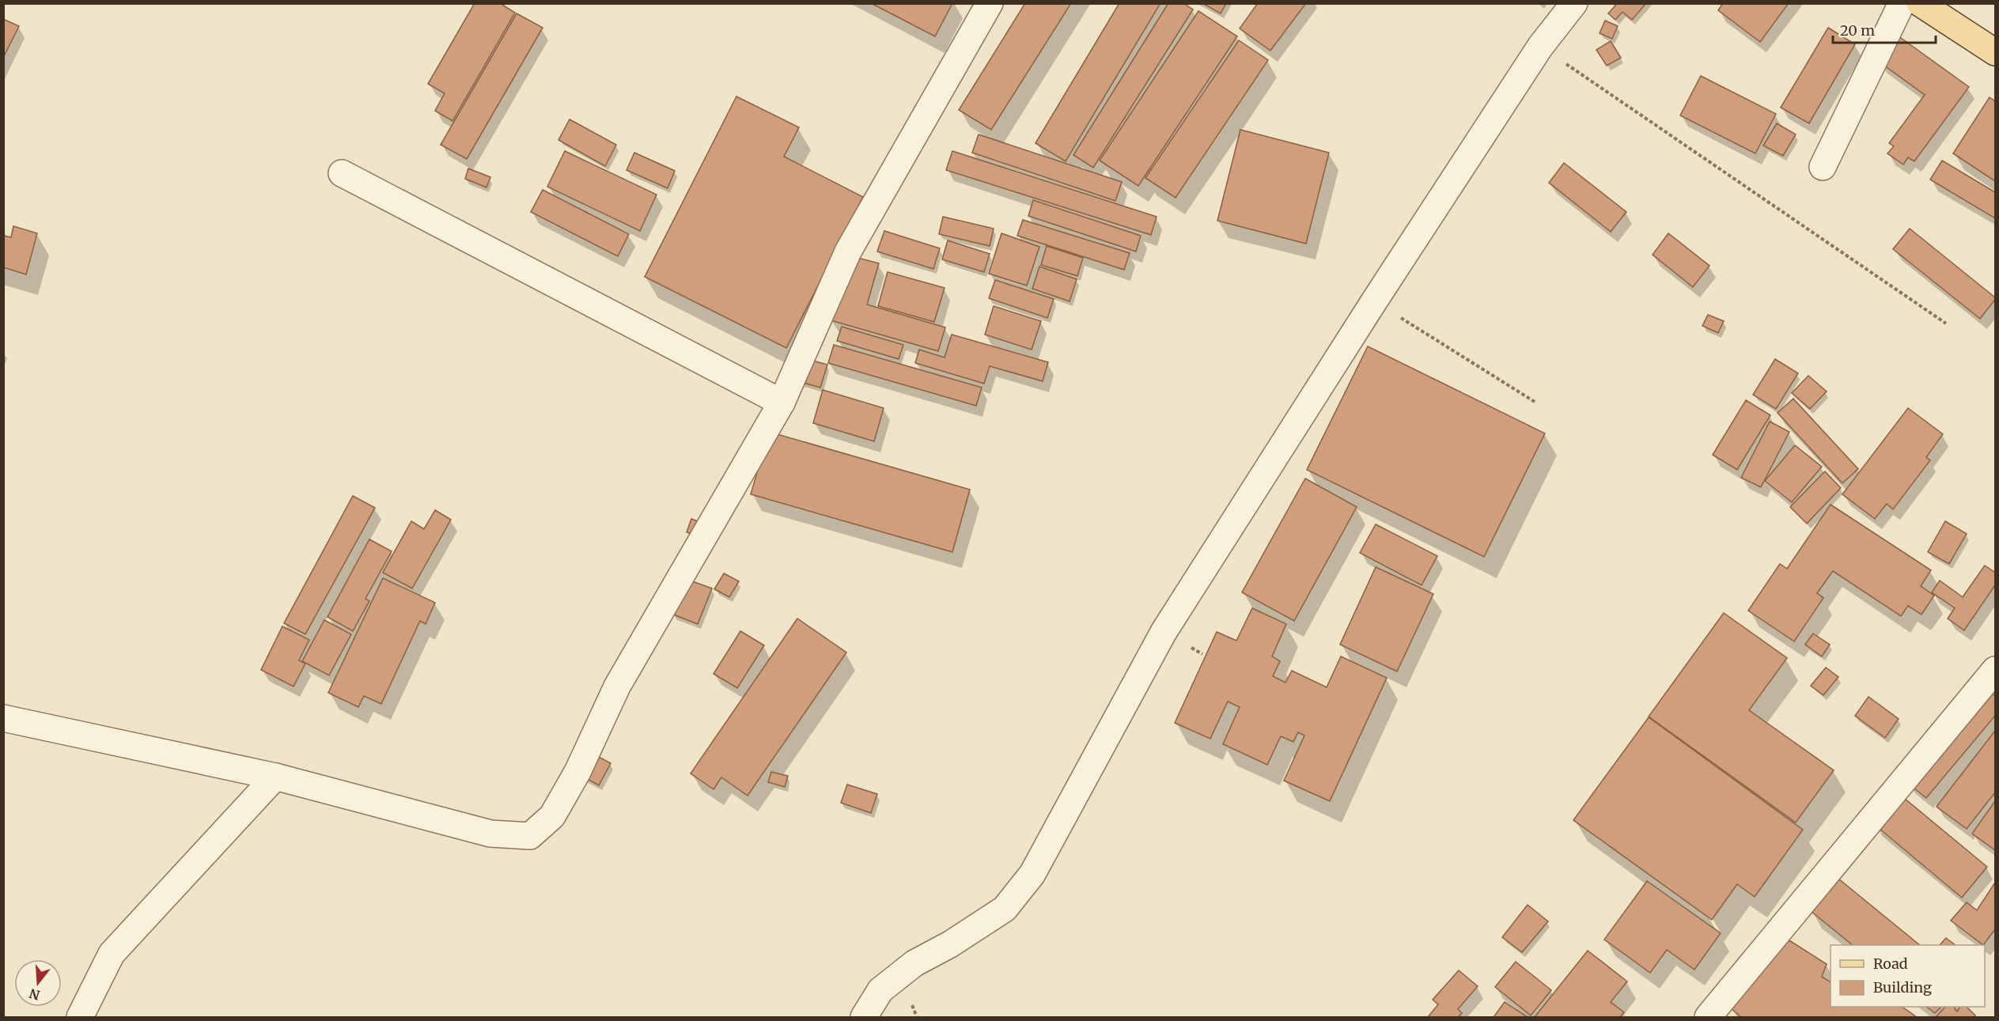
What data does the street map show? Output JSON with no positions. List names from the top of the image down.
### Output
{
  "legend": ["Road", "Building"],
  "scale_bar": "20 m",
  "north": "bottom"
}
